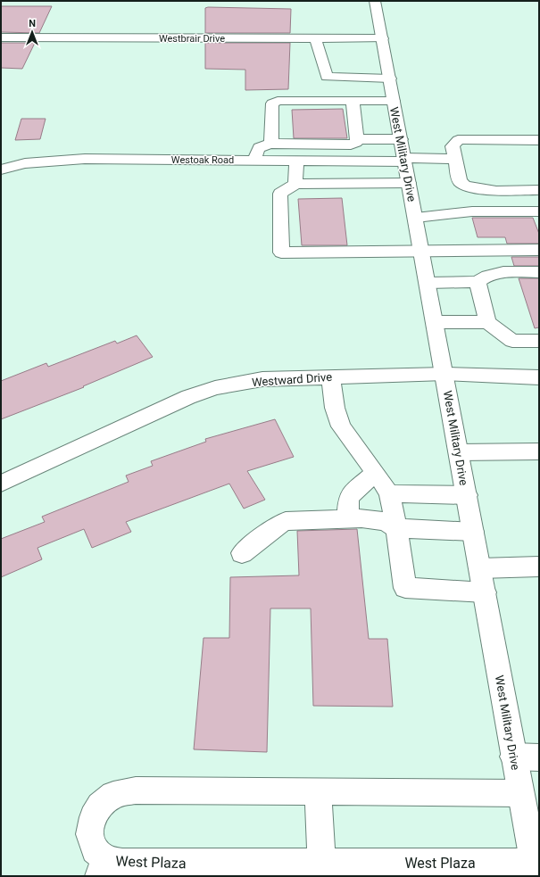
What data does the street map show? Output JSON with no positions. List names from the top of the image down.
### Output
{
  "streets": {
    "street": [
      "Westbrair Drive",
      "West Military Drive",
      "Westoak Road",
      "Westward Drive",
      "West Plaza"
    ]
  },
  "crossings": [
    ["Westbrair Drive", "West Military Drive"],
    ["West Military Drive", "Westoak Road"],
    ["West Military Drive", "Westward Drive"],
    ["West Military Drive", "West Plaza"]
  ],
  "north": "top"
}
